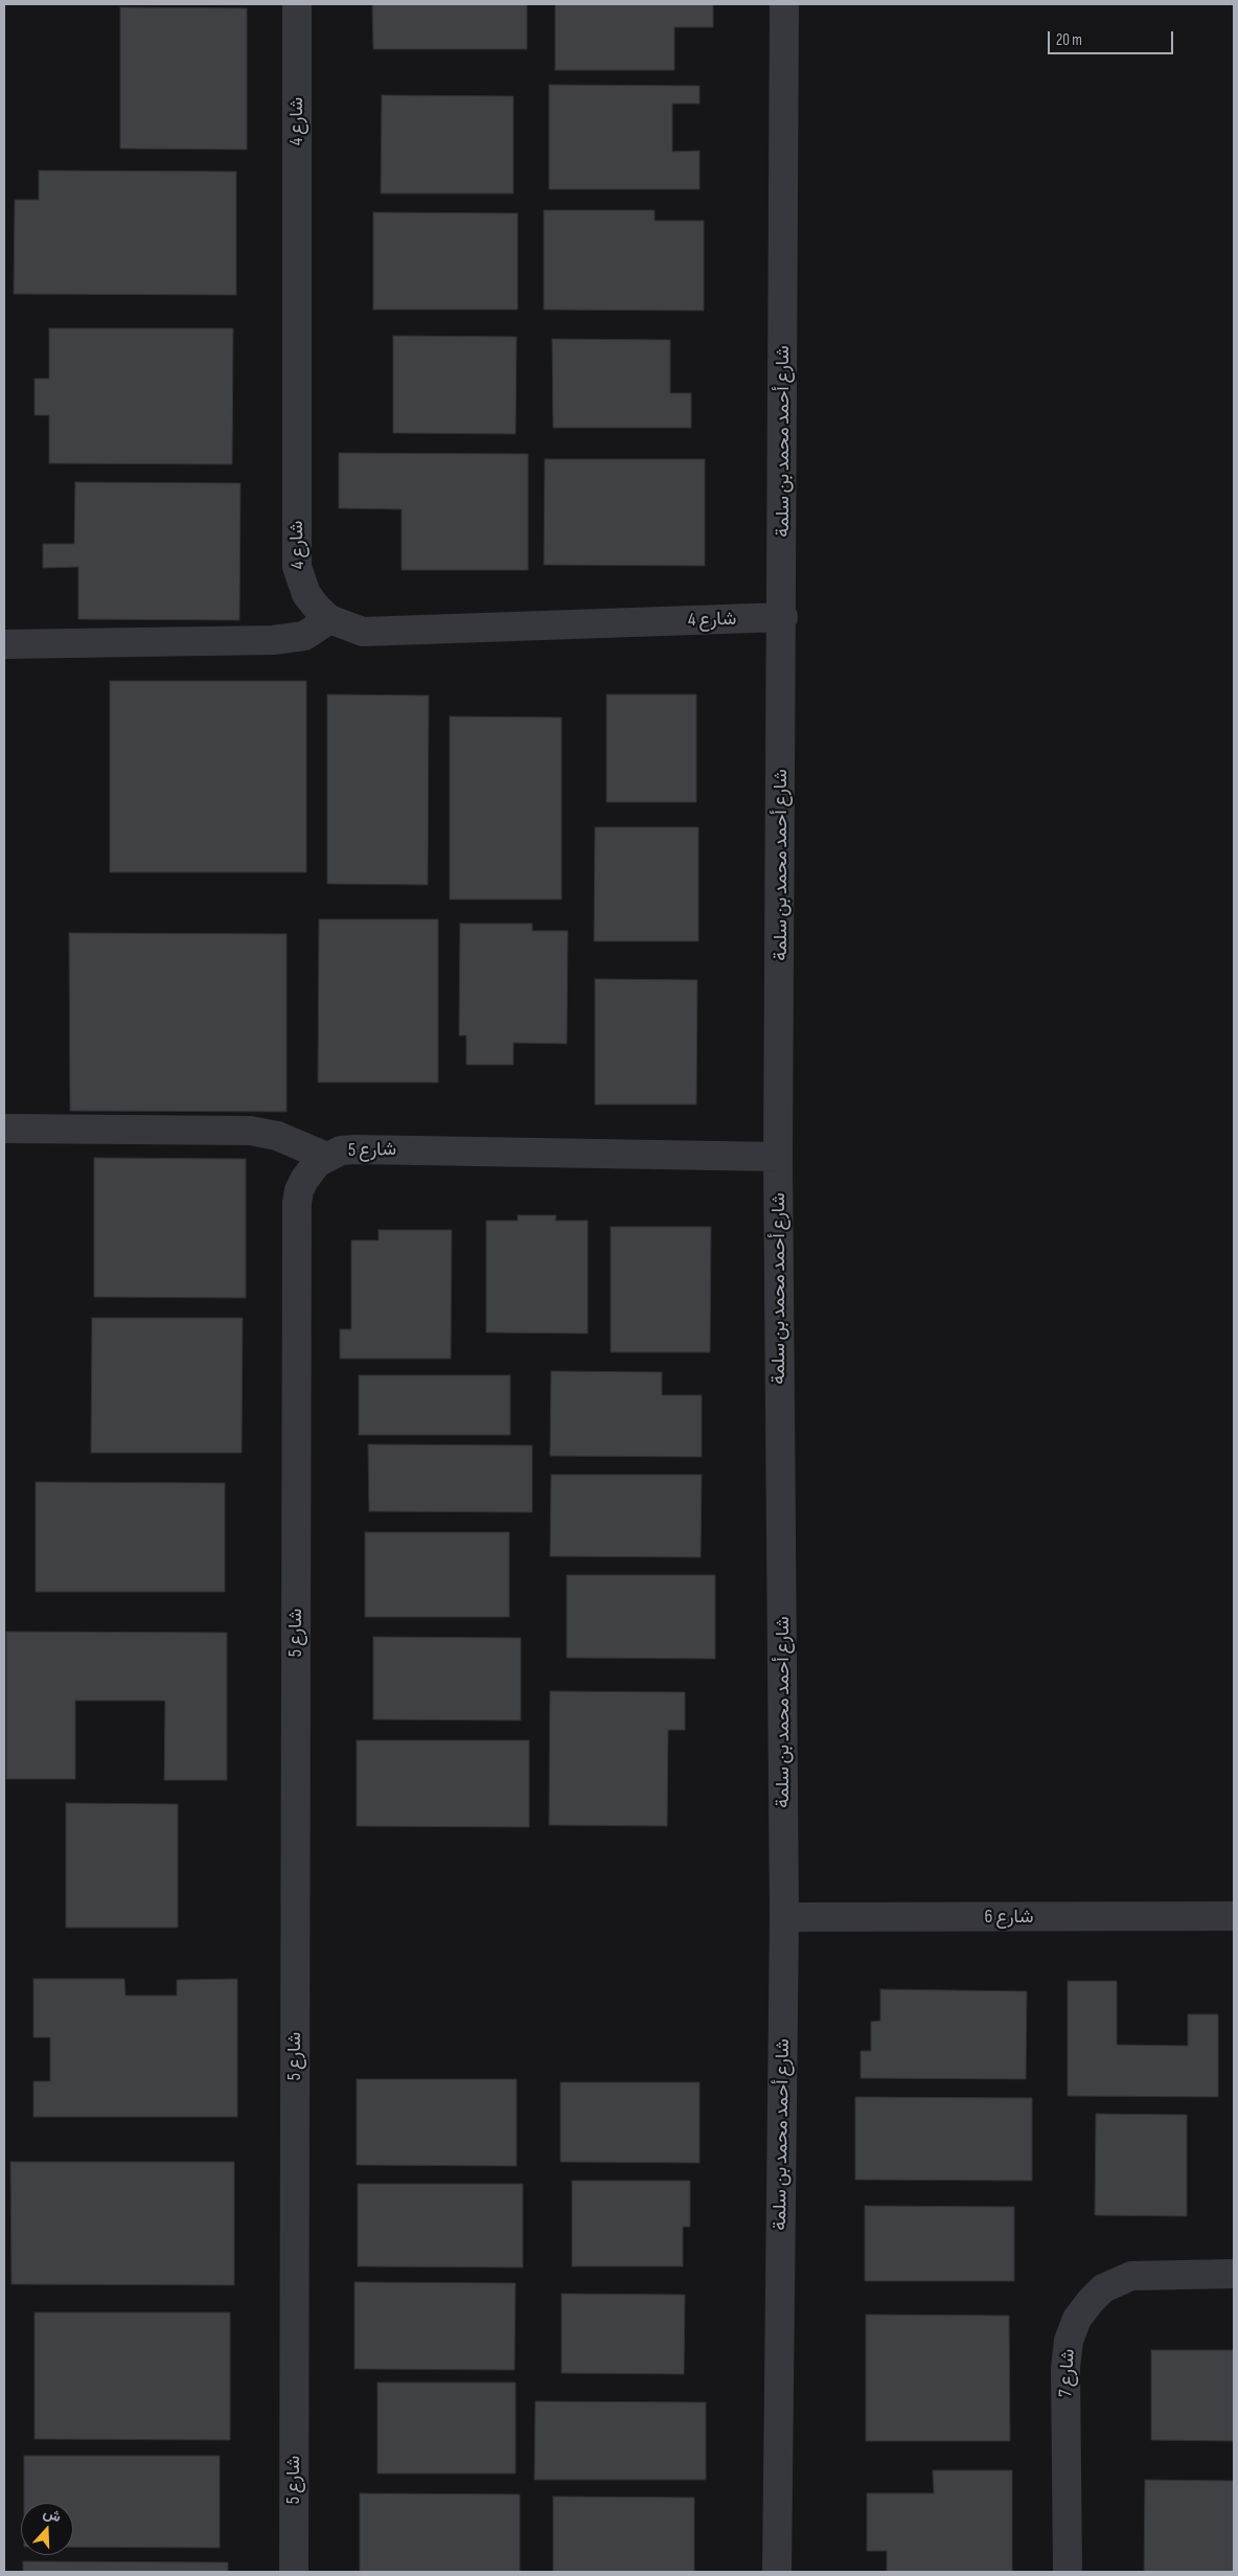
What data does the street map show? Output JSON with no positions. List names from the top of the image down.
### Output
{
  "streets": {
    "street": [
      "شارع 4",
      "شارع أحمد محمد بن سلمة",
      "شارع 5",
      "شارع 6",
      "شارع 7"
    ]
  },
  "crossings": [
    ["شارع 4", "شارع أحمد محمد بن سلمة"],
    ["شارع أحمد محمد بن سلمة", "شارع 5"],
    ["شارع أحمد محمد بن سلمة", "شارع 6"]
  ],
  "scale_bar": "20 m",
  "north": "top"
}
